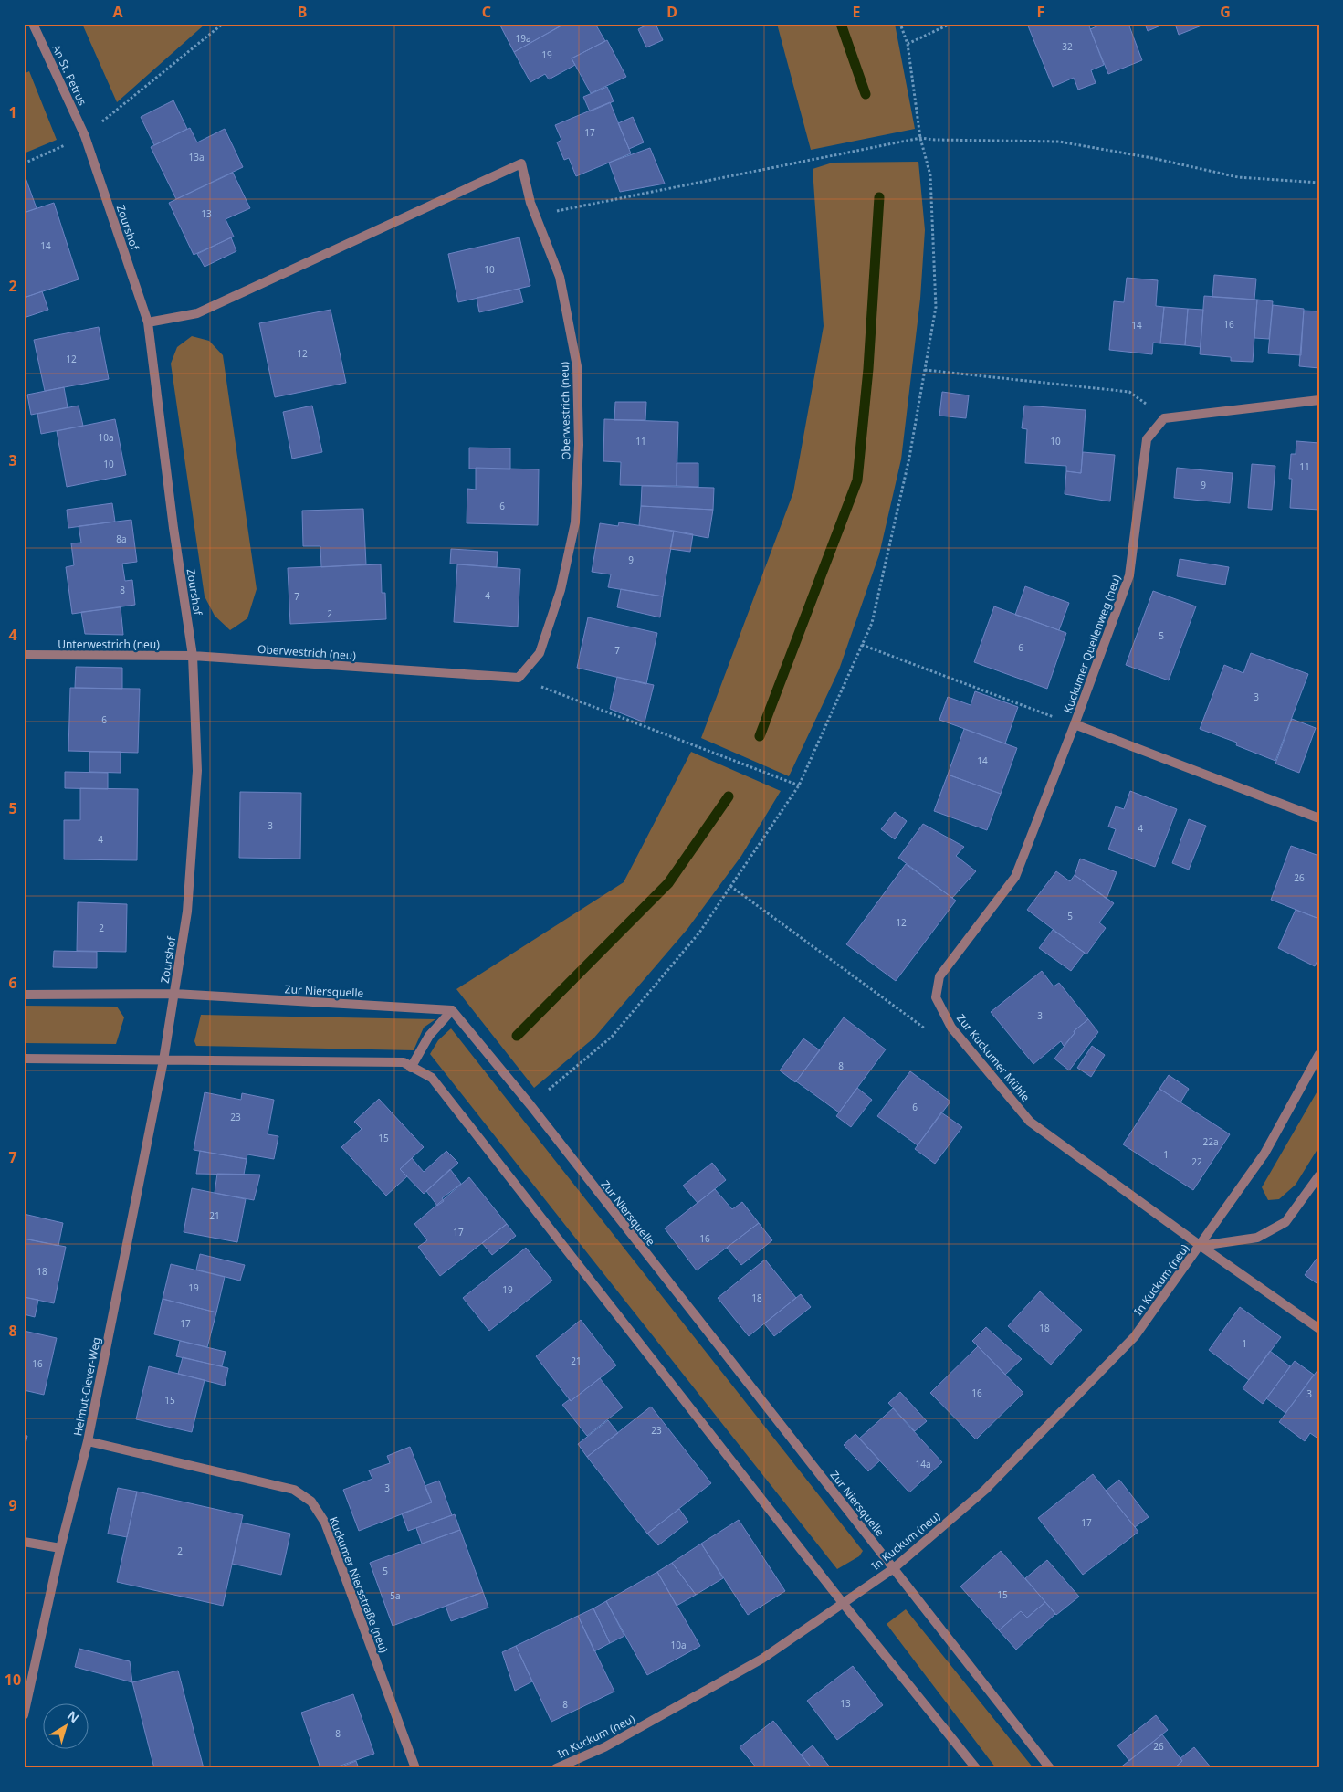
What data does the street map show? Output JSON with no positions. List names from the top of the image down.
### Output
{
  "streets": {
    "street": [
      "An St. Petrus",
      "Zourshof",
      "Oberwestrich (neu)",
      "Unterwestrich (neu)",
      "Kuckumer Quellenweg (neu)",
      "Zur Niersquelle",
      "Zur Kuckumer Mühle",
      "In Kuckum (neu)",
      "Helmut-Clever-Weg",
      "Kuckumer Niersstraße (neu)"
    ]
  },
  "crossings": [
    ["An St. Petrus", "Zourshof"],
    ["Zourshof", "Oberwestrich (neu)"],
    ["Zourshof", "Unterwestrich (neu)"],
    ["Zourshof", "Zur Niersquelle"],
    ["Zourshof", "Helmut-Clever-Weg"],
    ["Oberwestrich (neu)", "Unterwestrich (neu)"],
    ["Kuckumer Quellenweg (neu)", "Zur Kuckumer Mühle"],
    ["Zur Niersquelle", "In Kuckum (neu)"],
    ["Zur Kuckumer Mühle", "In Kuckum (neu)"],
    ["Helmut-Clever-Weg", "Kuckumer Niersstraße (neu)"]
  ],
  "house_numbers": [
    "19a",
    "32",
    "19",
    "17",
    "13a",
    "13",
    "14",
    "10",
    "16",
    "14",
    "12",
    "12",
    "10a",
    "11",
    "10",
    "10",
    "11",
    "9",
    "6",
    "8a",
    "9",
    "8",
    "4",
    "7",
    "2",
    "5",
    "6",
    "7",
    "3",
    "6",
    "14",
    "3",
    "4",
    "4",
    "26",
    "5",
    "12",
    "2",
    "3",
    "8",
    "6",
    "23",
    "15",
    "22a",
    "1",
    "22",
    "21",
    "17",
    "16",
    "18",
    "19",
    "19",
    "18",
    "17",
    "18",
    "1",
    "21",
    "16",
    "16",
    "3",
    "15",
    "23",
    "14a",
    "3",
    "17",
    "2",
    "5",
    "15",
    "5a",
    "10a",
    "13",
    "8",
    "8",
    "26"
  ],
  "north": "top right",
  "grid": {
    "columns": [
      "A",
      "B",
      "C",
      "D",
      "E",
      "F",
      "G"
    ],
    "rows": [
      "1",
      "2",
      "3",
      "4",
      "5",
      "6",
      "7",
      "8",
      "9",
      "10"
    ]
  }
}
